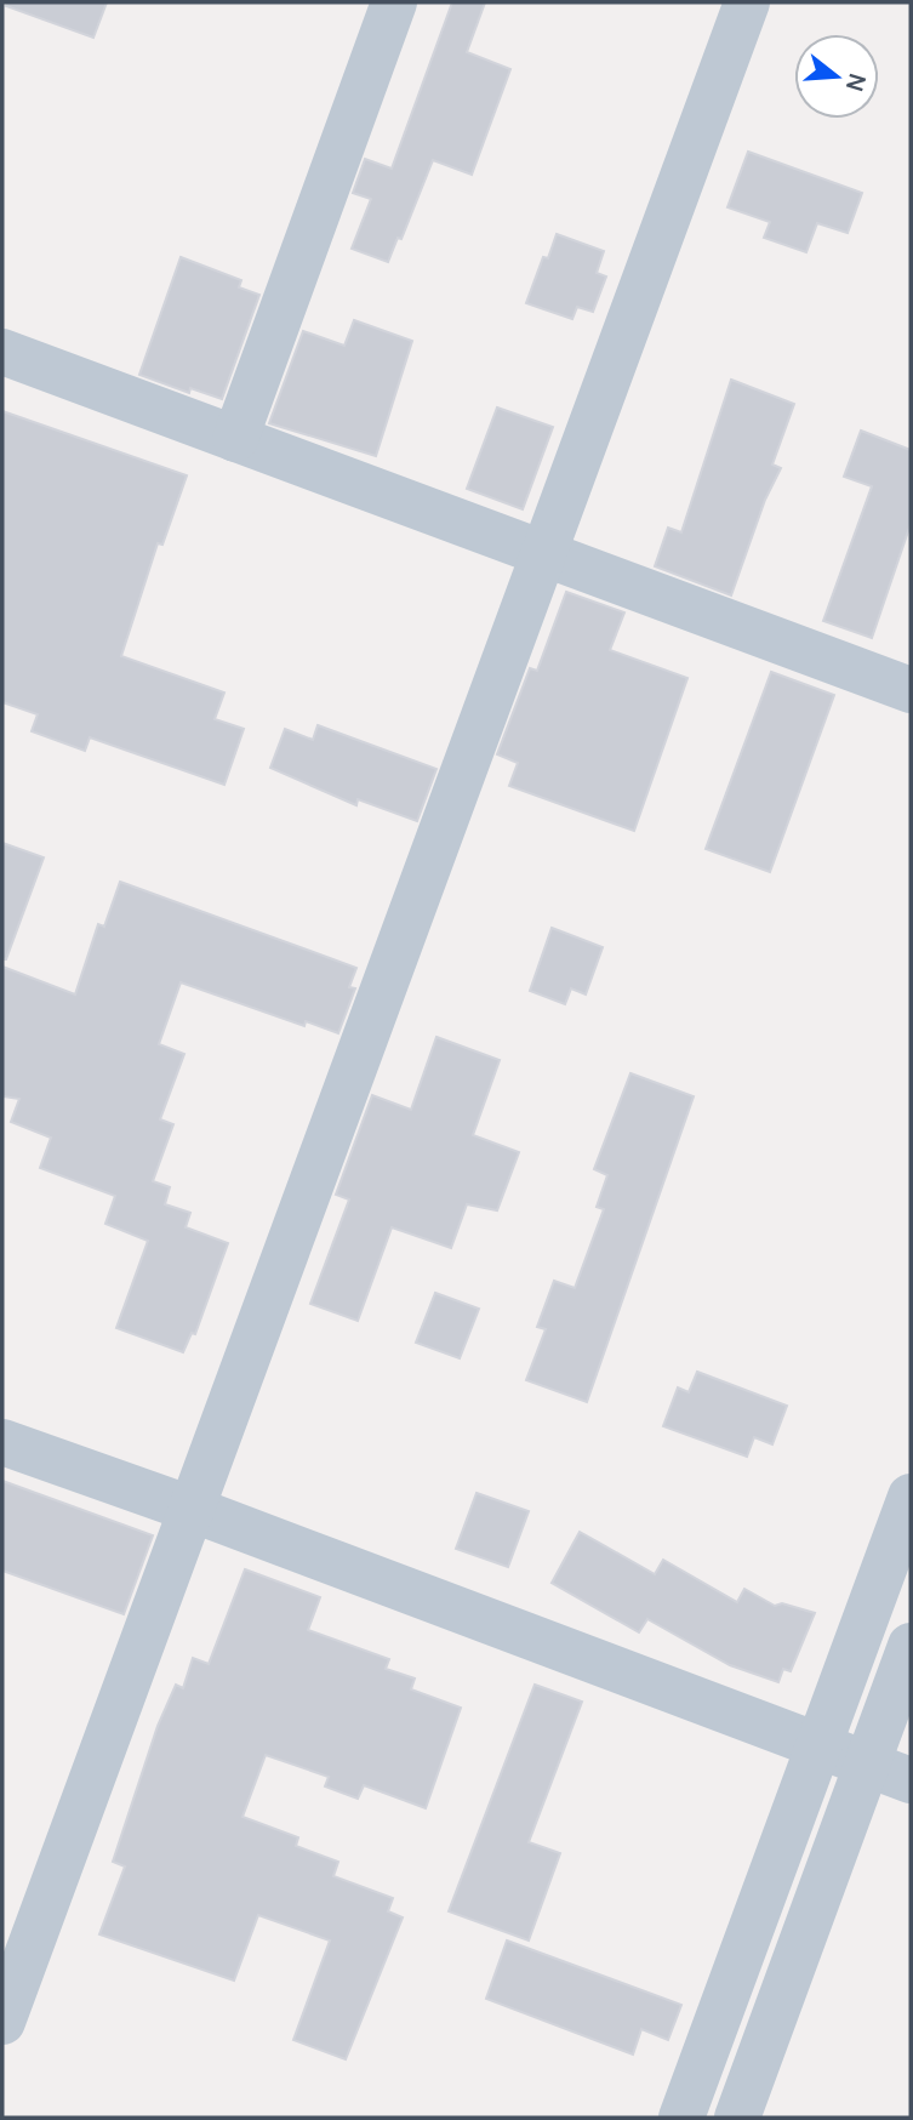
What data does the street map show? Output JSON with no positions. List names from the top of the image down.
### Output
{
  "north": "right"
}
